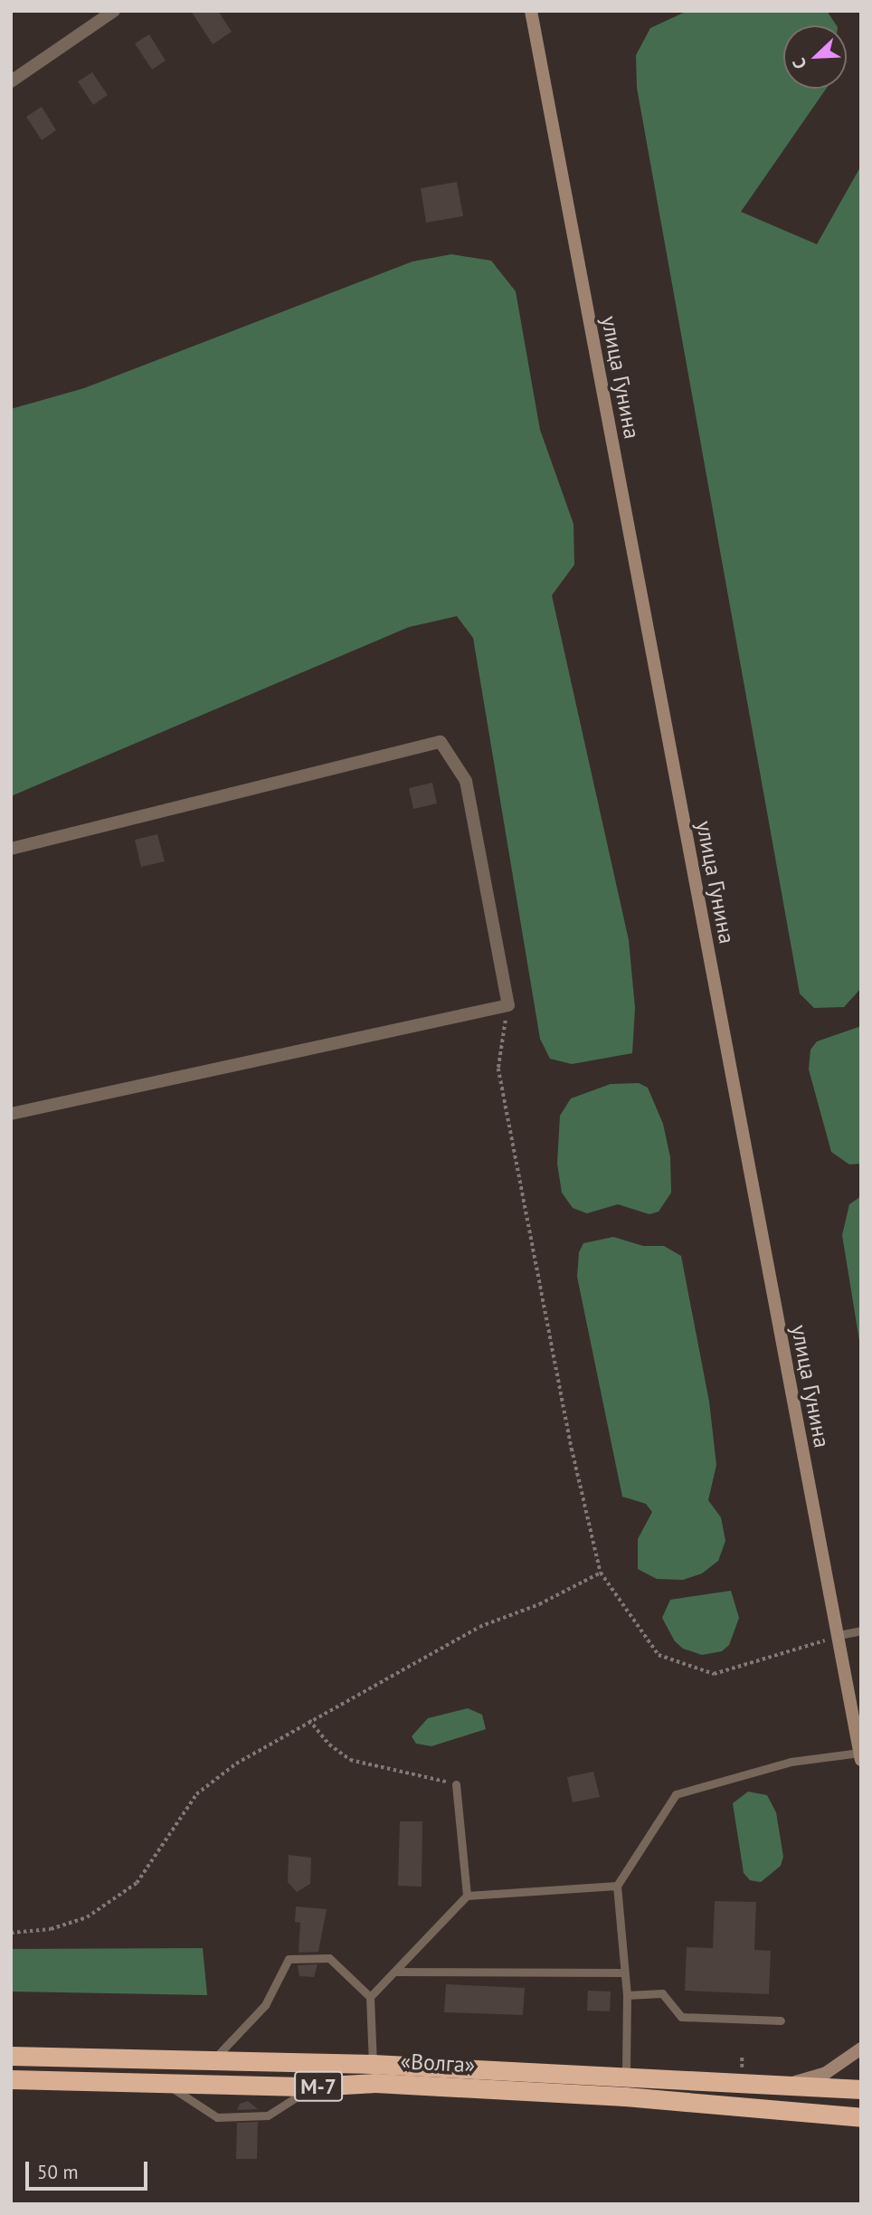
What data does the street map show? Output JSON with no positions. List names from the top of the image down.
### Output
{
  "streets": {
    "highway": ["«Волга»", "М-7"],
    "main road": ["улица Гунина"]
  },
  "scale_bar": "50 m",
  "north": "bottom left"
}
